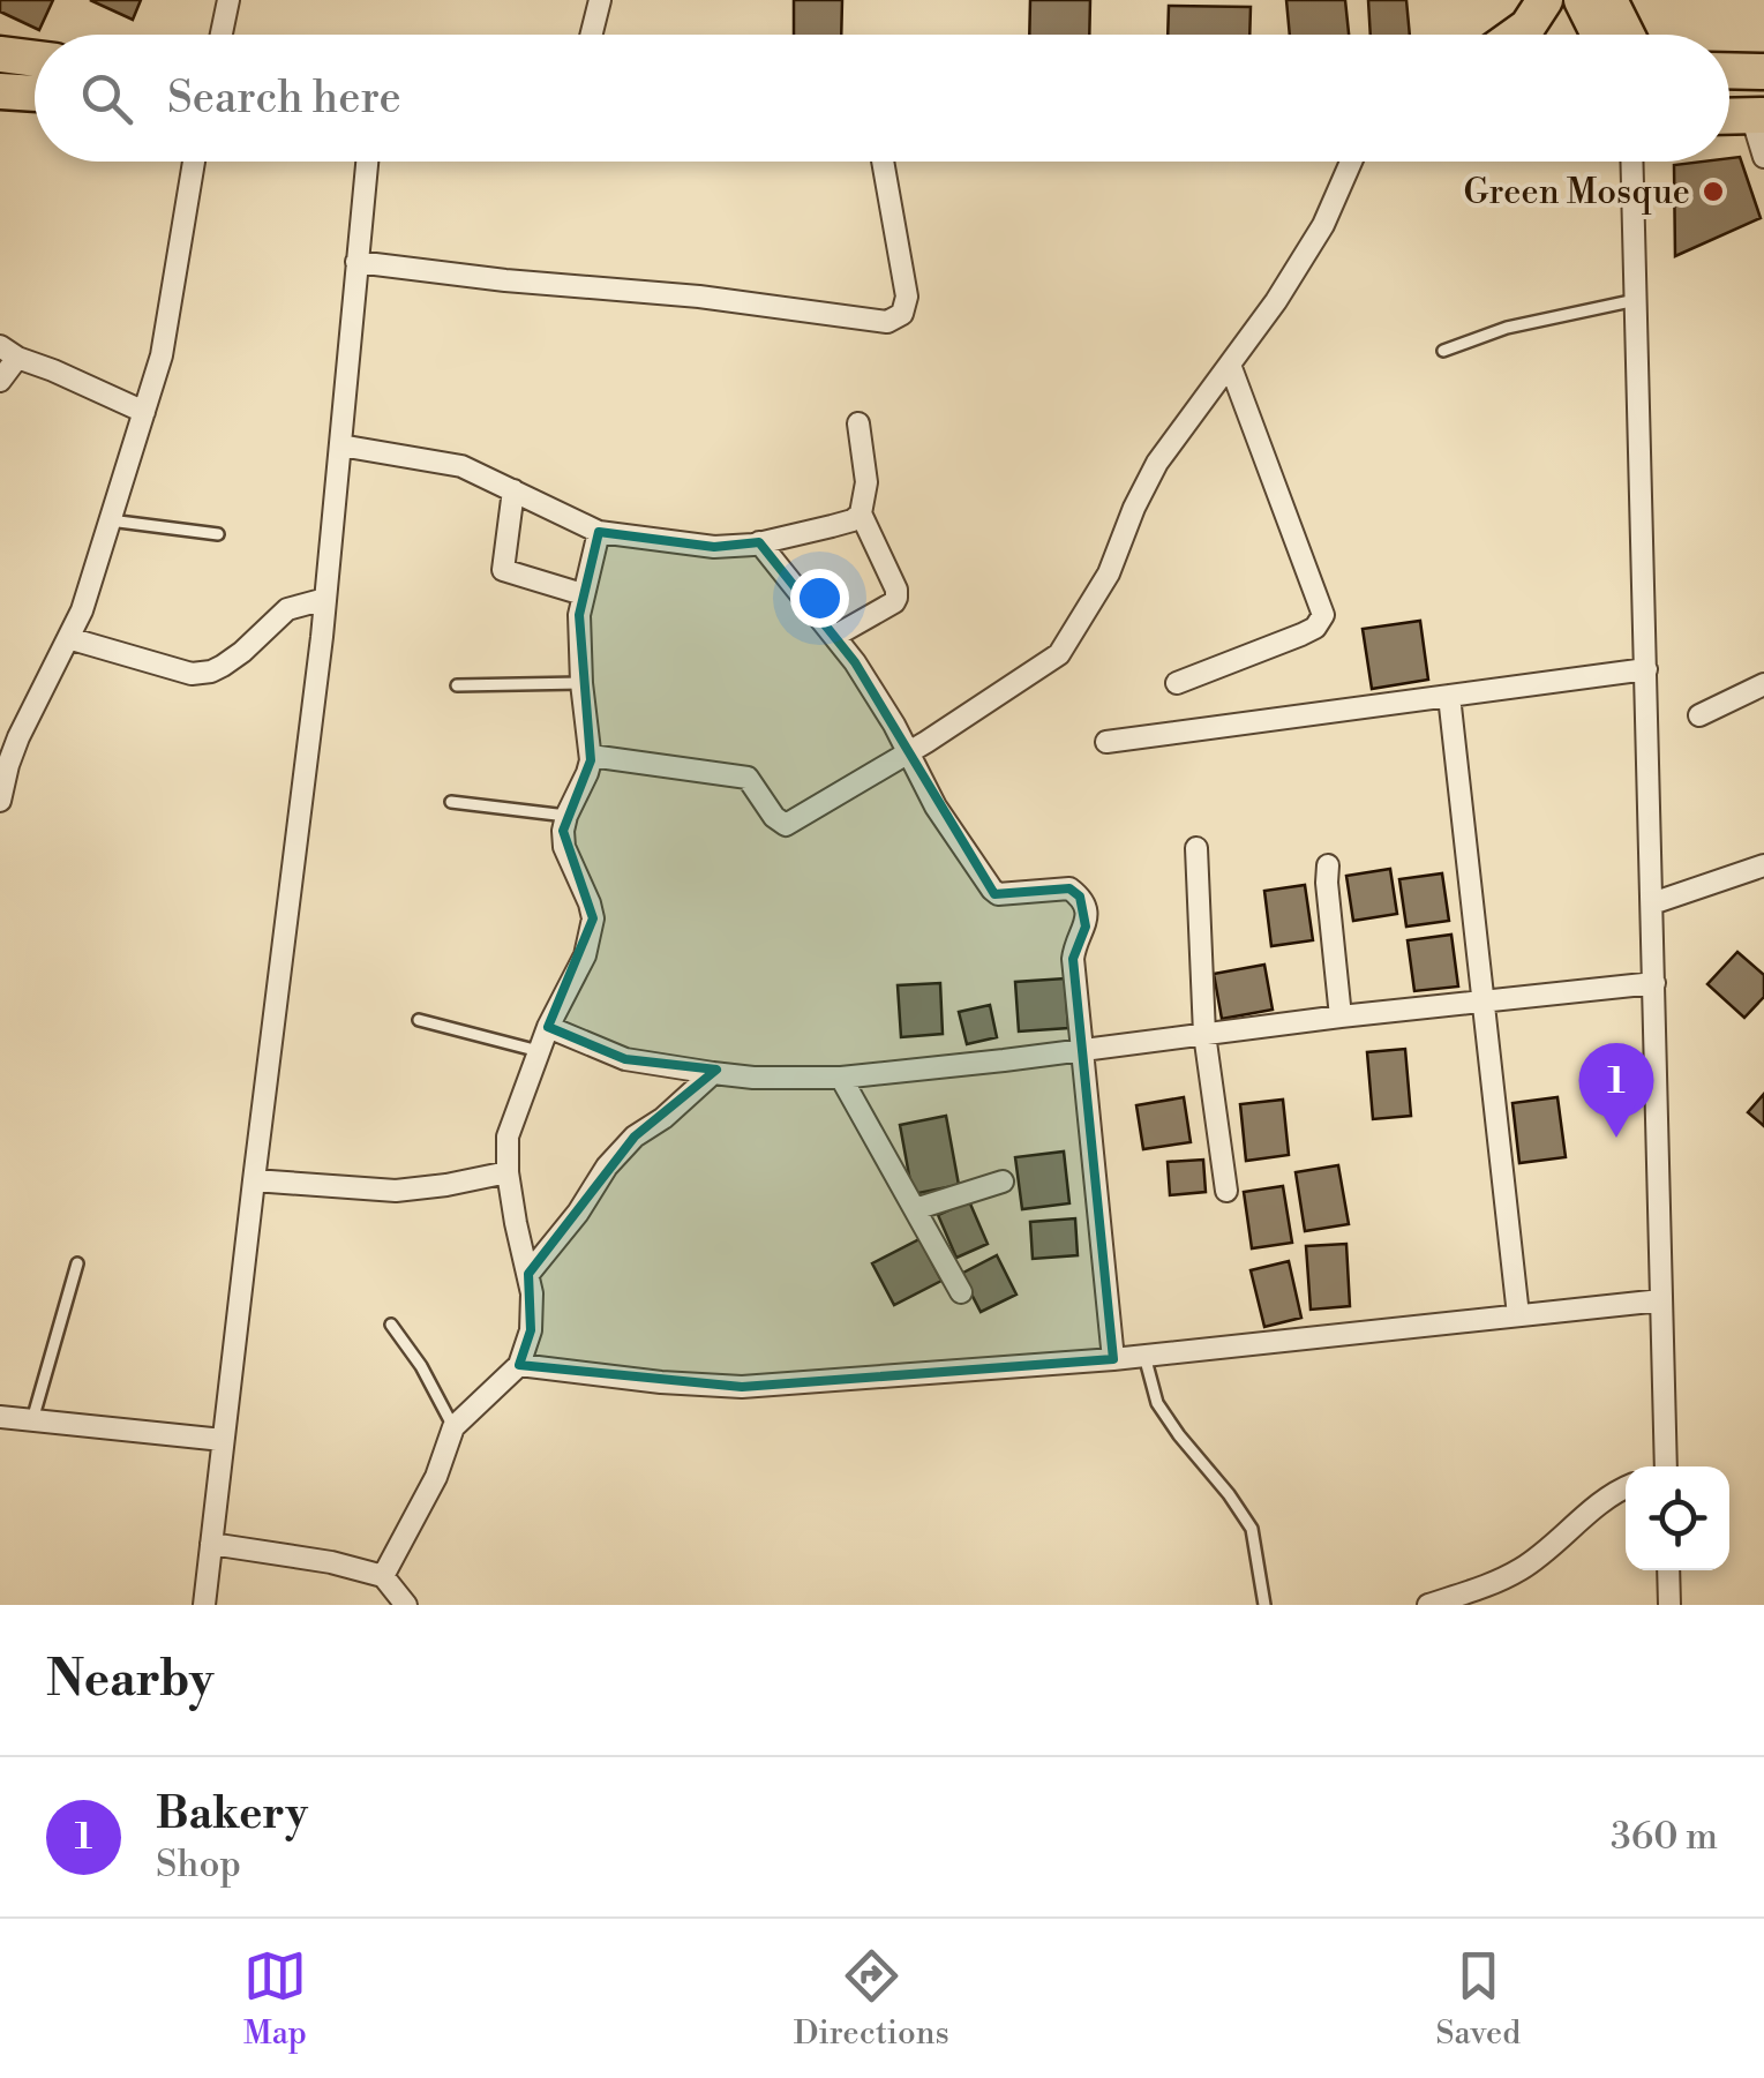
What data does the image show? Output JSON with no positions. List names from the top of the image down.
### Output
{
  "places": ["Green Mosque"],
  "page": {
    "search": "Search here",
    "pins": "1",
    "heading": "Nearby",
    "list": [
      {
        "mark": "1",
        "name": "Bakery",
        "note": "Shop",
        "value": "360 m"
      }
    ],
    "nav": ["Map", "Directions", "Saved"]
  }
}
